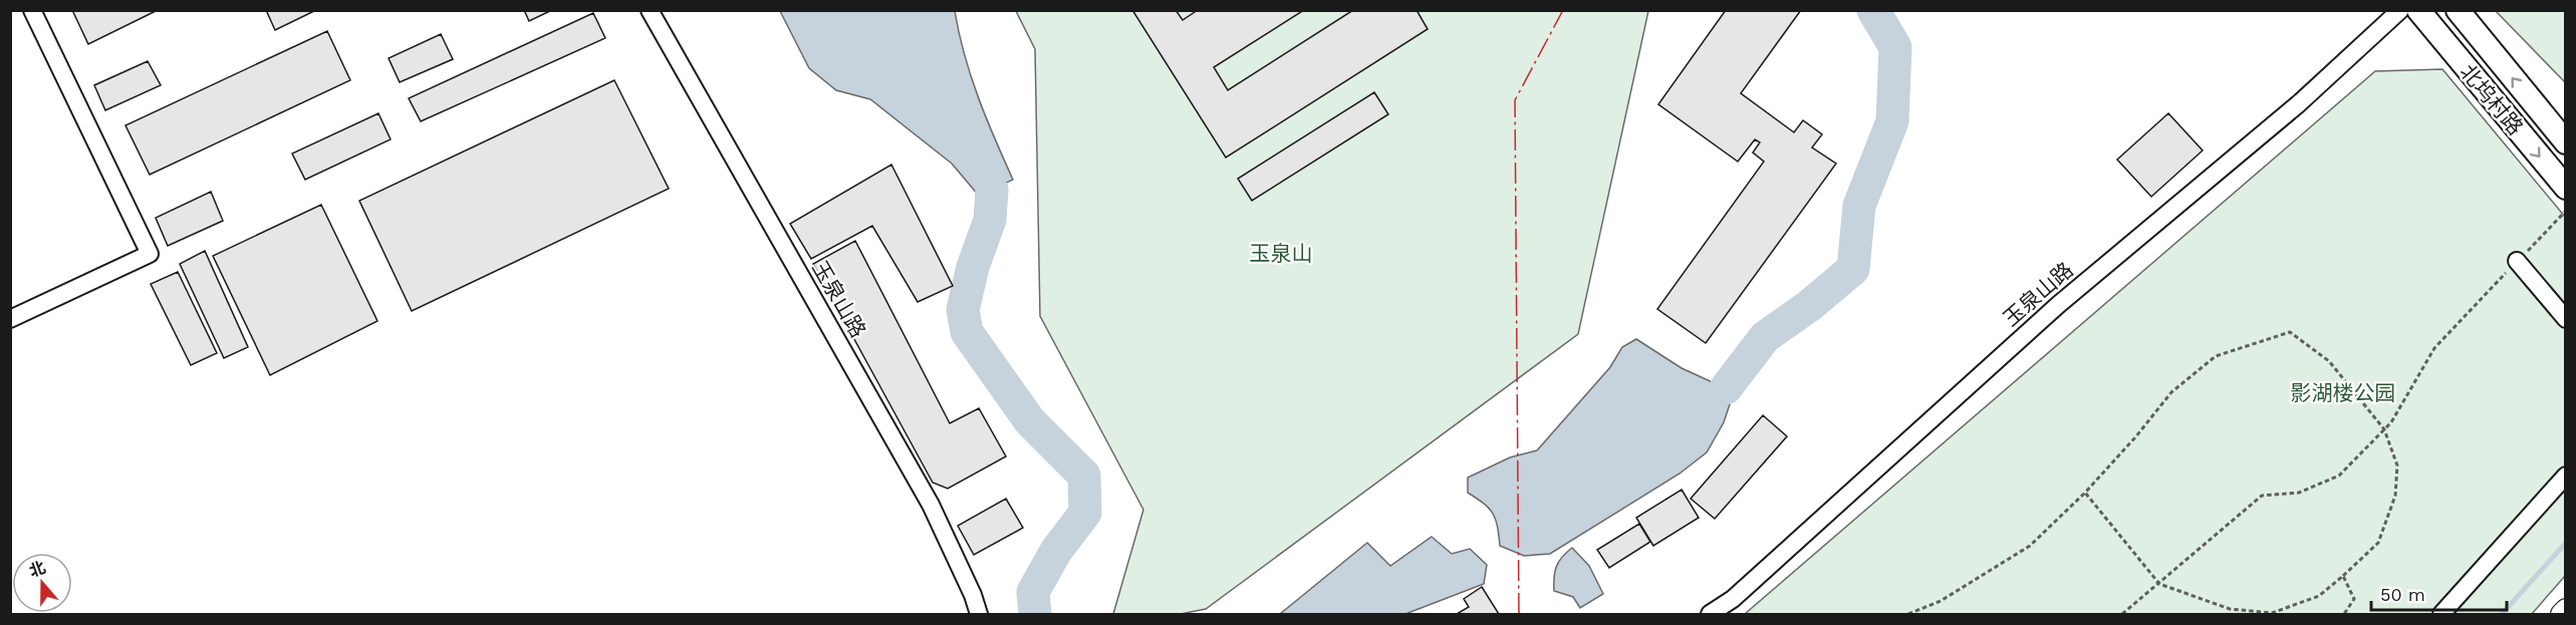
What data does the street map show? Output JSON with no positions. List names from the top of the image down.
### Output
{
  "streets": {
    "main road": ["北坞村路"],
    "street": ["玉泉山路"]
  },
  "parks": ["玉泉山", "影湖楼公园"],
  "scale_bar": "50 m",
  "north": "top"
}
